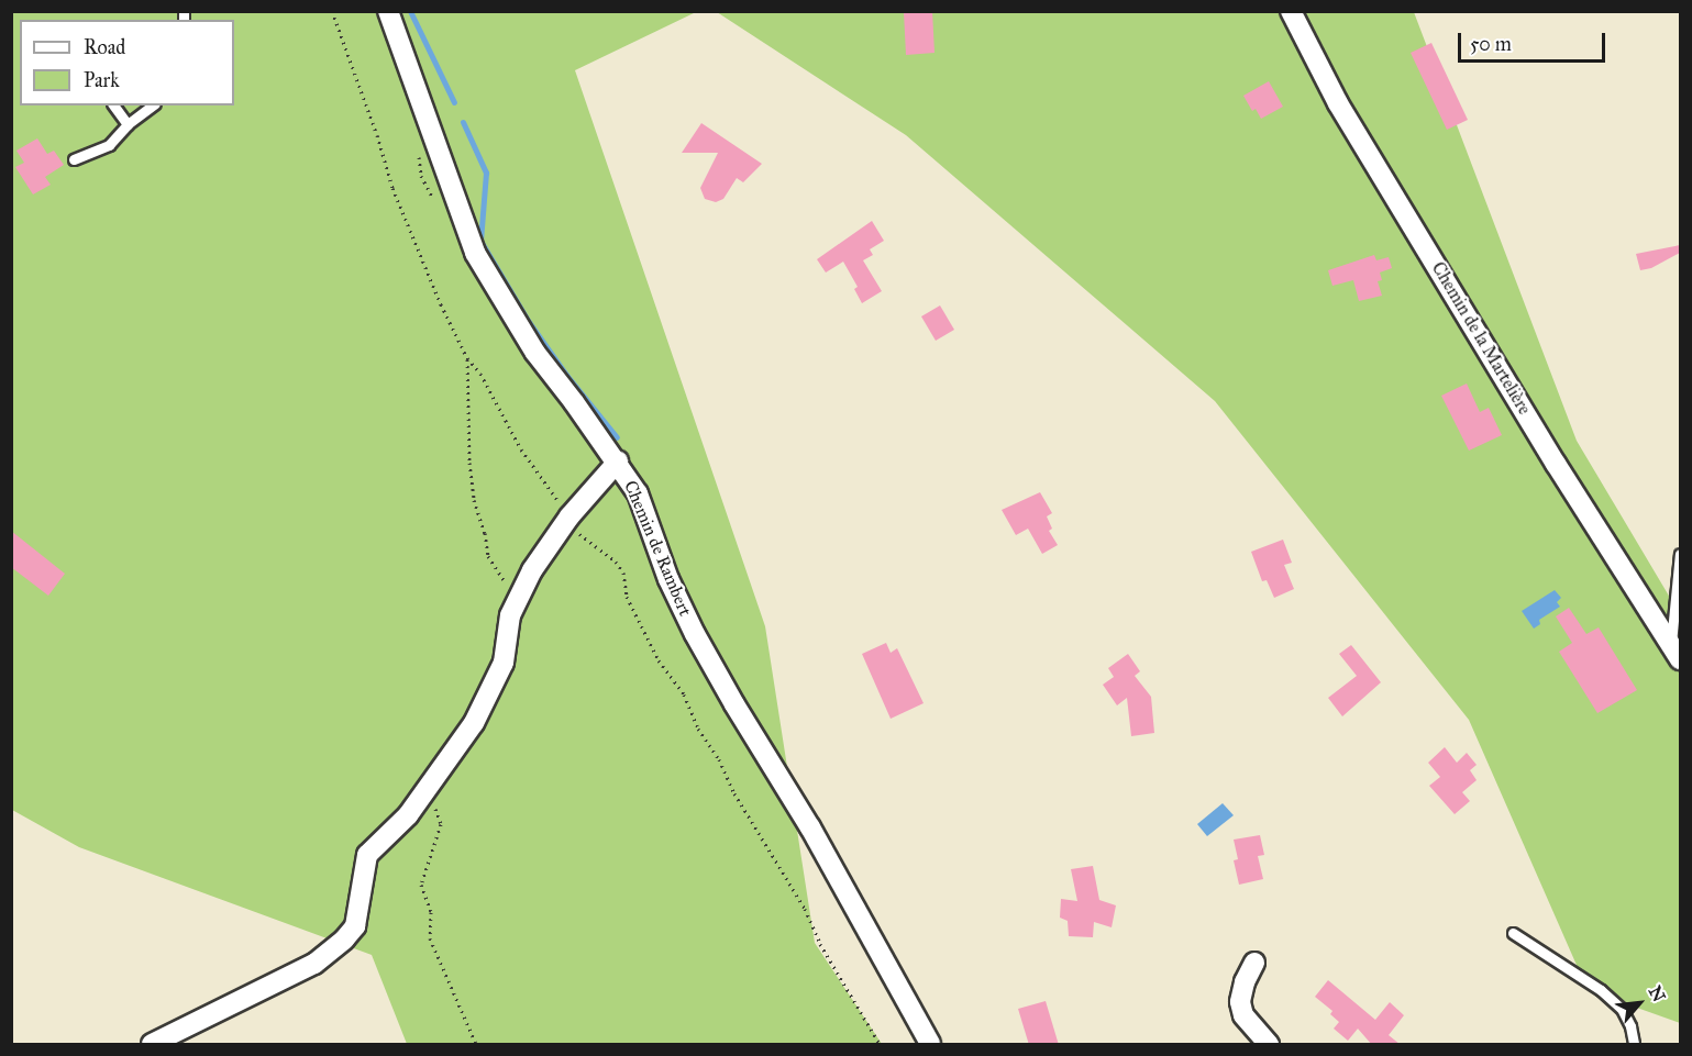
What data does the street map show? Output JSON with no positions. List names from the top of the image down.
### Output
{
  "streets": {
    "street": ["Chemin de la Martelière", "Chemin de Rambert"]
  },
  "legend": ["Road", "Park"],
  "scale_bar": "50 m",
  "north": "top right"
}
